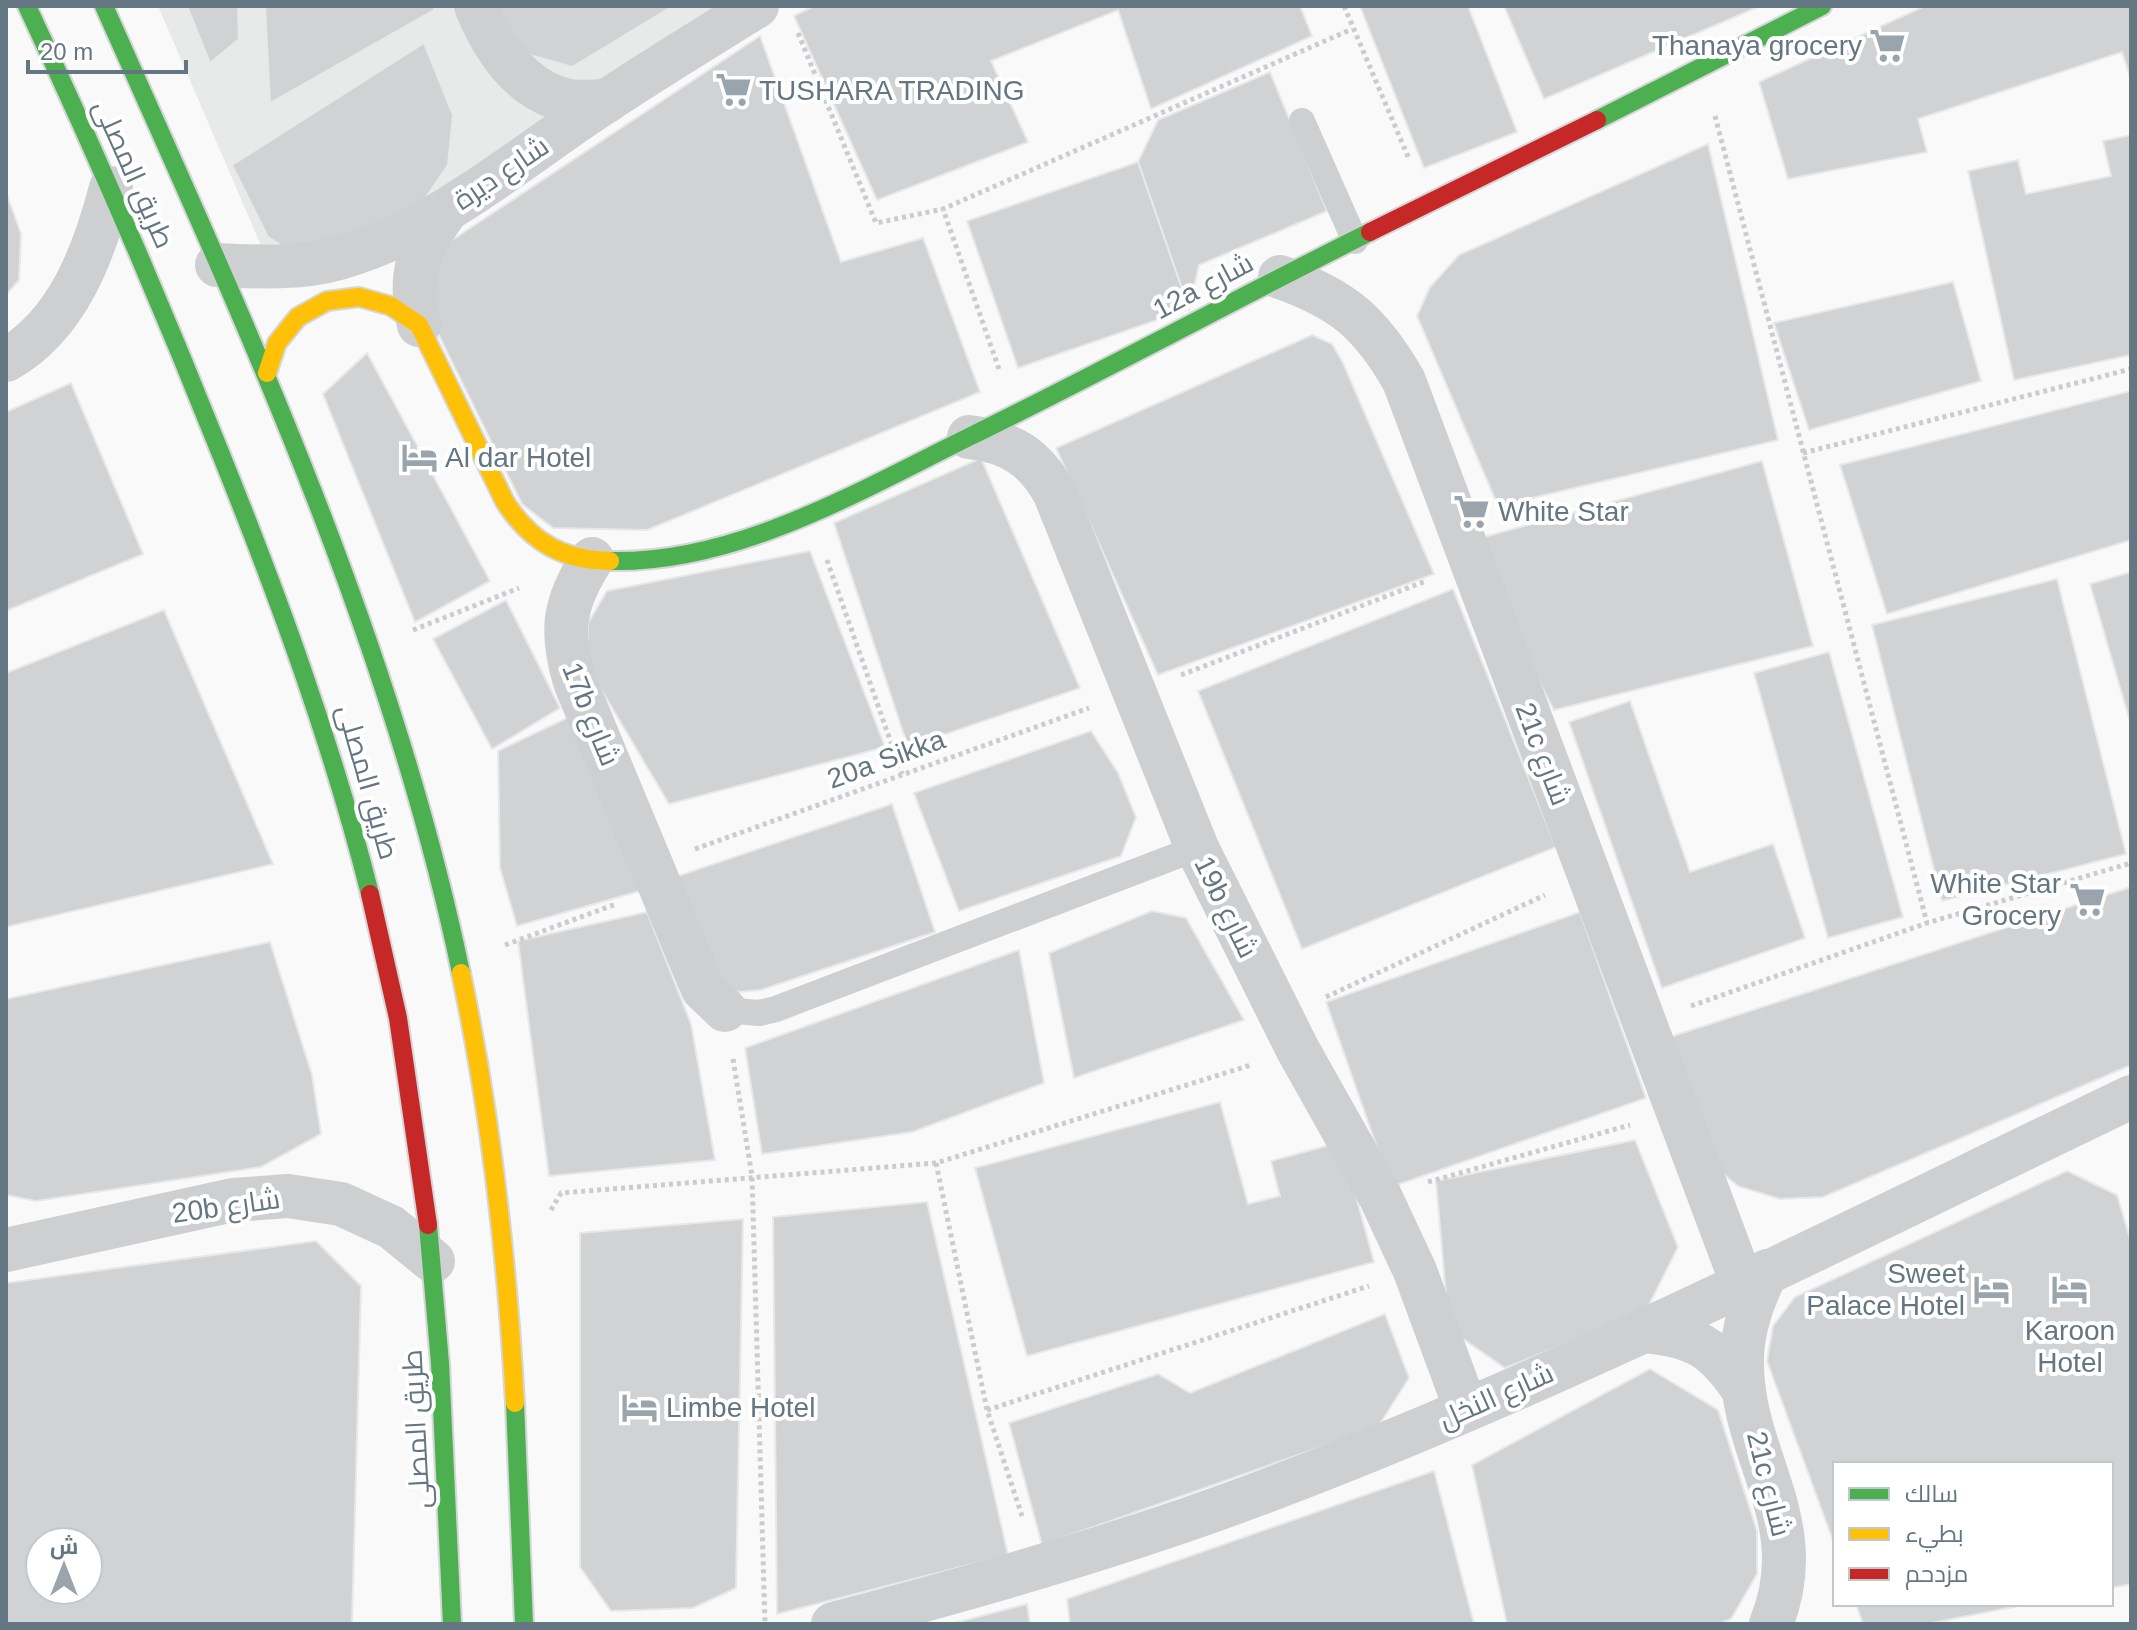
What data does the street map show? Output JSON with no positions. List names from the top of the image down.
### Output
{
  "streets": {
    "main road": ["طريق المصلى", "12a شارع"],
    "street": [
      "شارع ديرة",
      "17b شارع",
      "21c شارع",
      "19b شارع",
      "20b شارع",
      "شارع النخل"
    ],
    "path": ["20a Sikka"]
  },
  "crossings": [
    ["شارع ديرة", "طريق المصلى"],
    ["طريق المصلى", "20a Sikka"],
    ["طريق المصلى", "20b شارع"],
    ["12a شارع", "17b شارع"],
    ["12a شارع", "21c شارع"],
    ["12a شارع", "19b شارع"],
    ["17b شارع", "20a Sikka"],
    ["21c شارع", "20a Sikka"],
    ["21c شارع", "شارع النخل"],
    ["20a Sikka", "19b شارع"],
    ["19b شارع", "شارع النخل"]
  ],
  "places": {
    "supermarket": [
      "Thanaya grocery",
      "TUSHARA TRADING",
      "White Star",
      "White Star Grocery"
    ],
    "hotel": [
      "Al dar Hotel",
      "Sweet Palace Hotel",
      "Karoon Hotel",
      "Limbe Hotel"
    ]
  },
  "legend": ["سالك", "بطيء", "مزدحم"],
  "scale_bar": "20 m",
  "north": "top"
}
